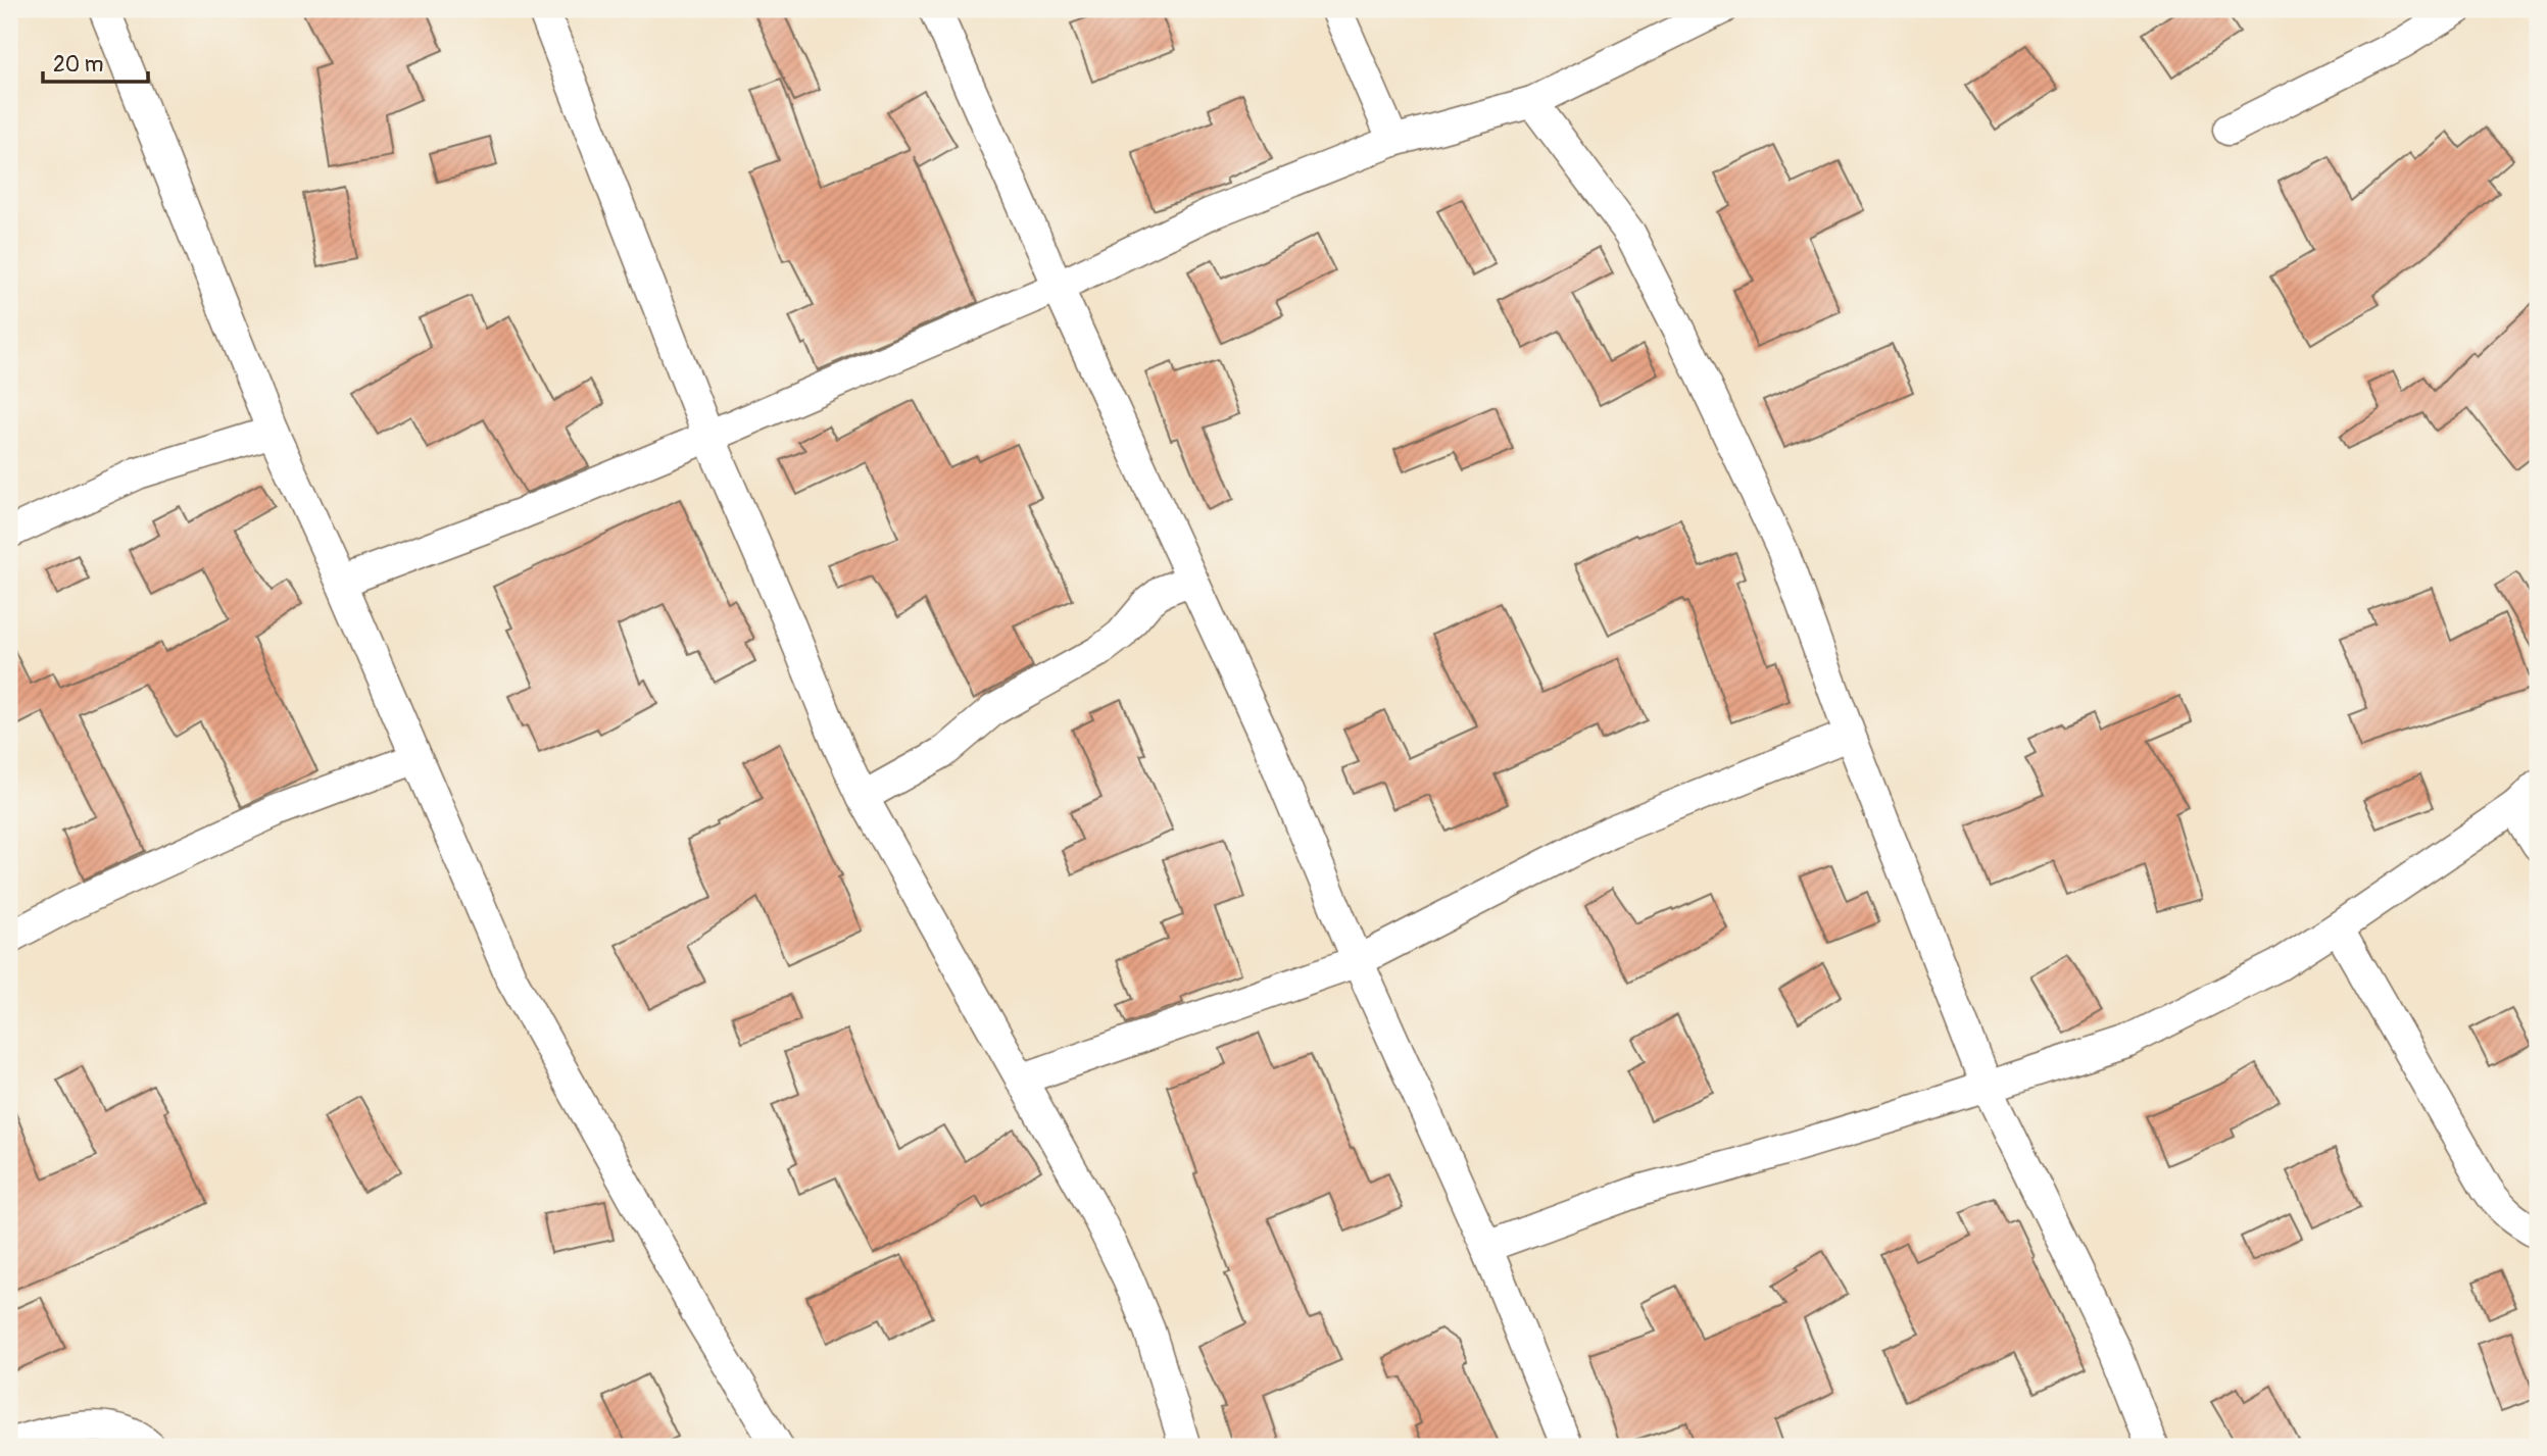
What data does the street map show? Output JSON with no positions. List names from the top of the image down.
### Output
{
  "scale_bar": "20 m"
}
